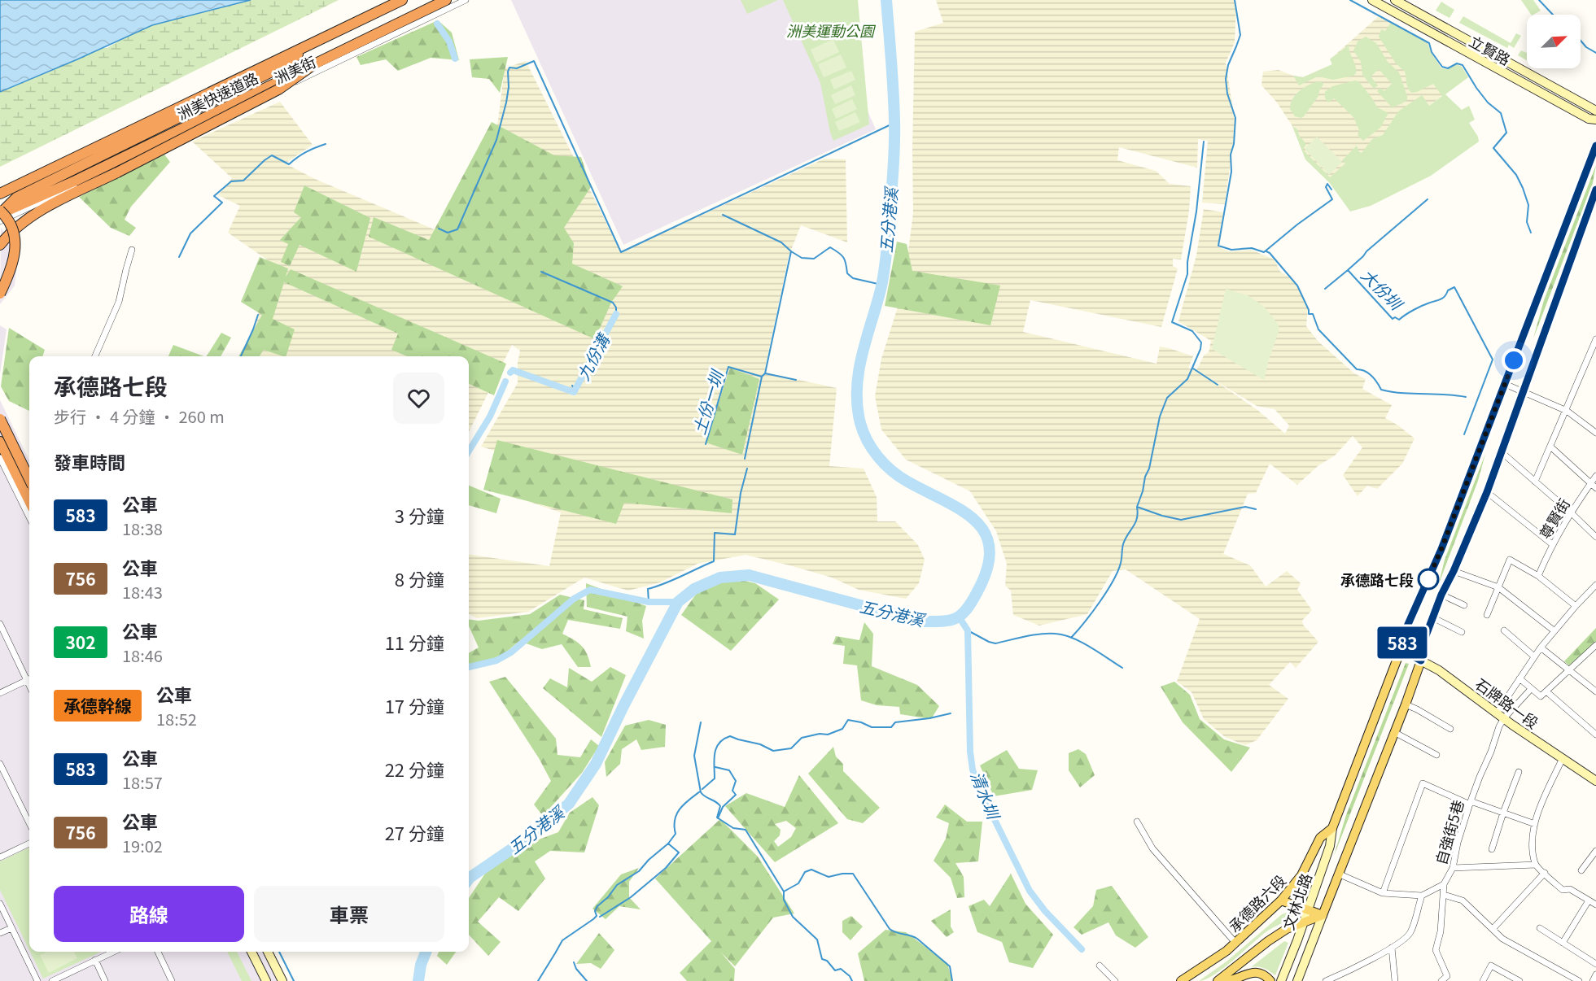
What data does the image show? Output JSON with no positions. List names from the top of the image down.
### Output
{
  "streets": {
    "highway": ["洲美快速道路"],
    "main road": ["承德路六段"],
    "street": [
      "立賢路",
      "洲美街",
      "尊賢街",
      "石牌路一段",
      "自強街5巷",
      "文林北路"
    ]
  },
  "crossings": [
    ["石牌路一段", "自強街5巷"],
    ["文林北路", "承德路六段"]
  ],
  "water": [
    "五分港溪",
    "大份圳",
    "九份溝",
    "土份一圳",
    "清水圳"
  ],
  "parks": ["洲美運動公園"],
  "places": ["承德路七段"],
  "lines": ["bus line 583"],
  "north": "top right",
  "page": {
    "on_map": "583",
    "heading": [
      ["承德路七段", "步行 · 4 分鐘 · 260 m"],
      "發車時間"
    ],
    "list": [
      {
        "mark": "583",
        "name": "公車",
        "note": "18:38",
        "value": "3 分鐘"
      },
      {
        "mark": "756",
        "name": "公車",
        "note": "18:43",
        "value": "8 分鐘"
      },
      {
        "mark": "302",
        "name": "公車",
        "note": "18:46",
        "value": "11 分鐘"
      },
      {
        "mark": "承德幹線",
        "name": "公車",
        "note": "18:52",
        "value": "17 分鐘"
      },
      {
        "mark": "583",
        "name": "公車",
        "note": "18:57",
        "value": "22 分鐘"
      },
      {
        "mark": "756",
        "name": "公車",
        "note": "19:02",
        "value": "27 分鐘"
      }
    ],
    "buttons": ["路線", "車票"]
  }
}
